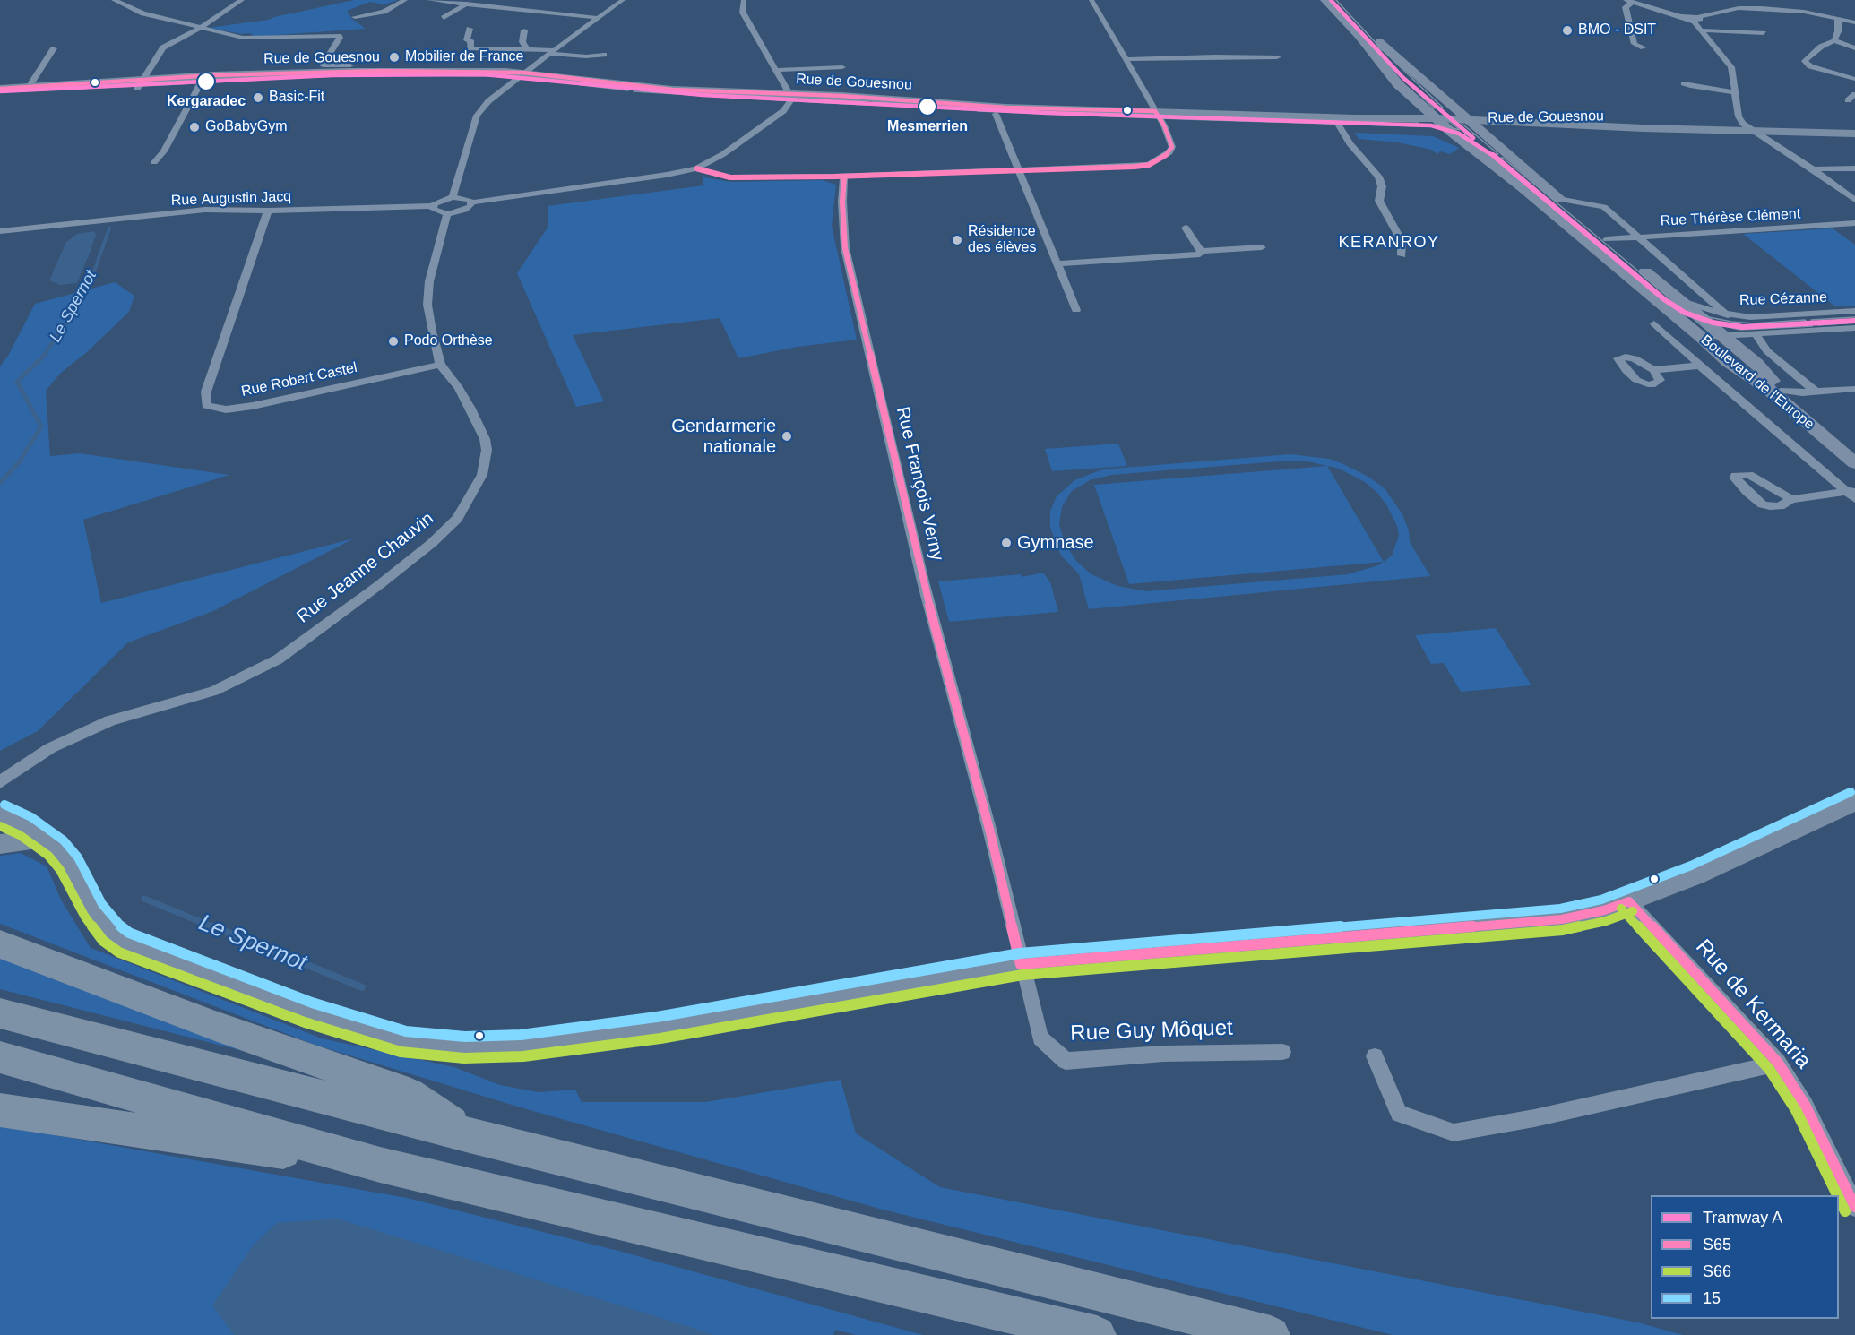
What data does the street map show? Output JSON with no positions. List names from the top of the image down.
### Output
{
  "streets": {
    "main road": ["Rue de Gouesnou", "Boulevard de l'Europe"],
    "street": [
      "Rue Augustin Jacq",
      "Rue Thérèse Clément",
      "Rue Cézanne",
      "Rue Robert Castel",
      "Rue François Verny",
      "Rue Jeanne Chauvin",
      "Rue de Kermaria",
      "Rue Guy Môquet"
    ]
  },
  "crossings": [
    ["Rue de Gouesnou", "Boulevard de l'Europe"],
    ["Rue Augustin Jacq", "Rue Robert Castel"],
    ["Rue Cézanne", "Boulevard de l'Europe"],
    ["Rue Robert Castel", "Rue Jeanne Chauvin"],
    ["Rue François Verny", "Rue Guy Môquet"]
  ],
  "districts": ["KERANROY"],
  "water": ["Le Spernot"],
  "places": [
    "BMO - DSIT",
    "Mobilier de France",
    "Kergaradec",
    "Basic-Fit",
    "Mesmerrien",
    "GoBabyGym",
    "Résidence des élèves",
    "Podo Orthèse",
    "Gendarmerie nationale",
    "Gymnase"
  ],
  "lines": [
    "tram line A",
    "transit line S65",
    "transit line 15",
    "transit line S66"
  ],
  "legend": [
    "Tramway A",
    "S65",
    "S66",
    "15"
  ]
}
